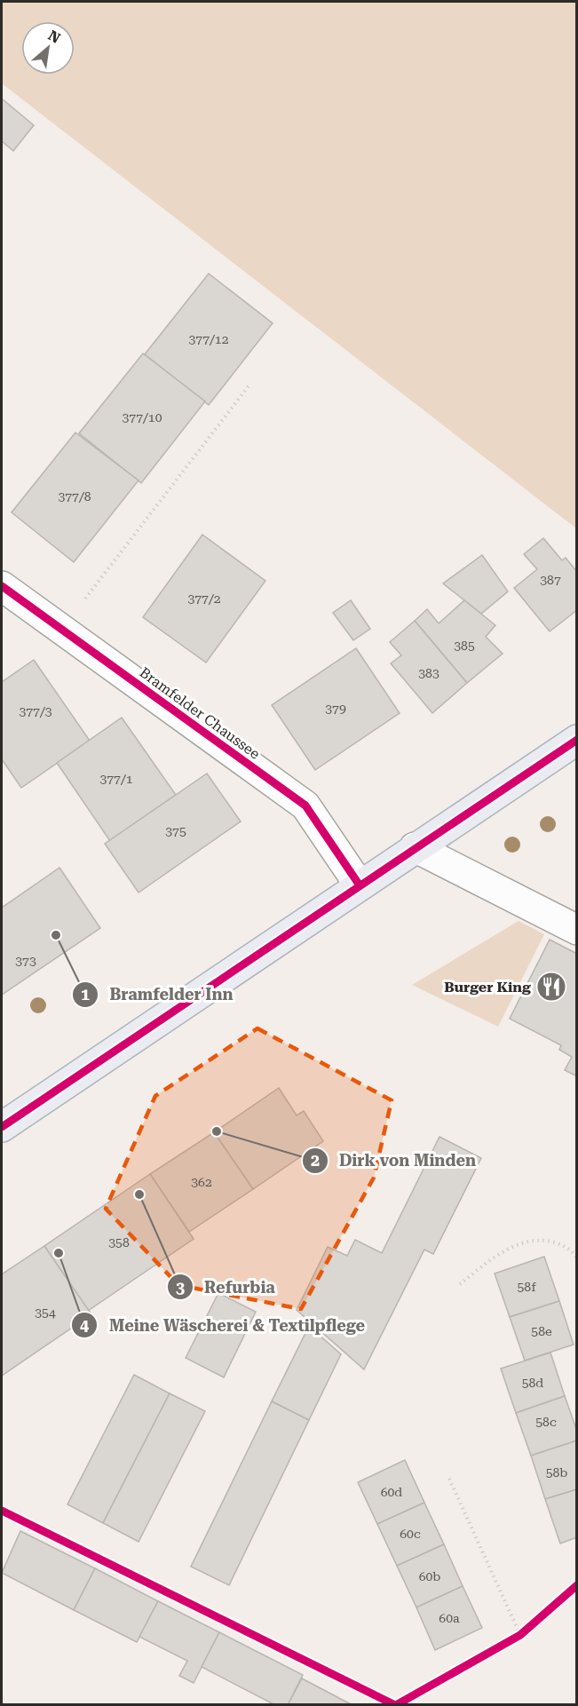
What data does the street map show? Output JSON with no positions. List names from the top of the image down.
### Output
{
  "streets": {
    "street": ["Bramfelder Chaussee"]
  },
  "places": {
    "other": [
      "Bramfelder Inn",
      "Dirk von Minden",
      "Refurbia",
      "Meine Wäscherei & Textilpflege"
    ],
    "restaurant": ["Burger King"]
  },
  "house_numbers": [
    "377/12",
    "377/10",
    "377/8",
    "387",
    "377/2",
    "385",
    "383",
    "379",
    "377/3",
    "377/1",
    "375",
    "373",
    "362",
    "358",
    "58f",
    "354",
    "58e",
    "58d",
    "58c",
    "58b",
    "60d",
    "60c",
    "60b",
    "60a"
  ],
  "north": "top right"
}
